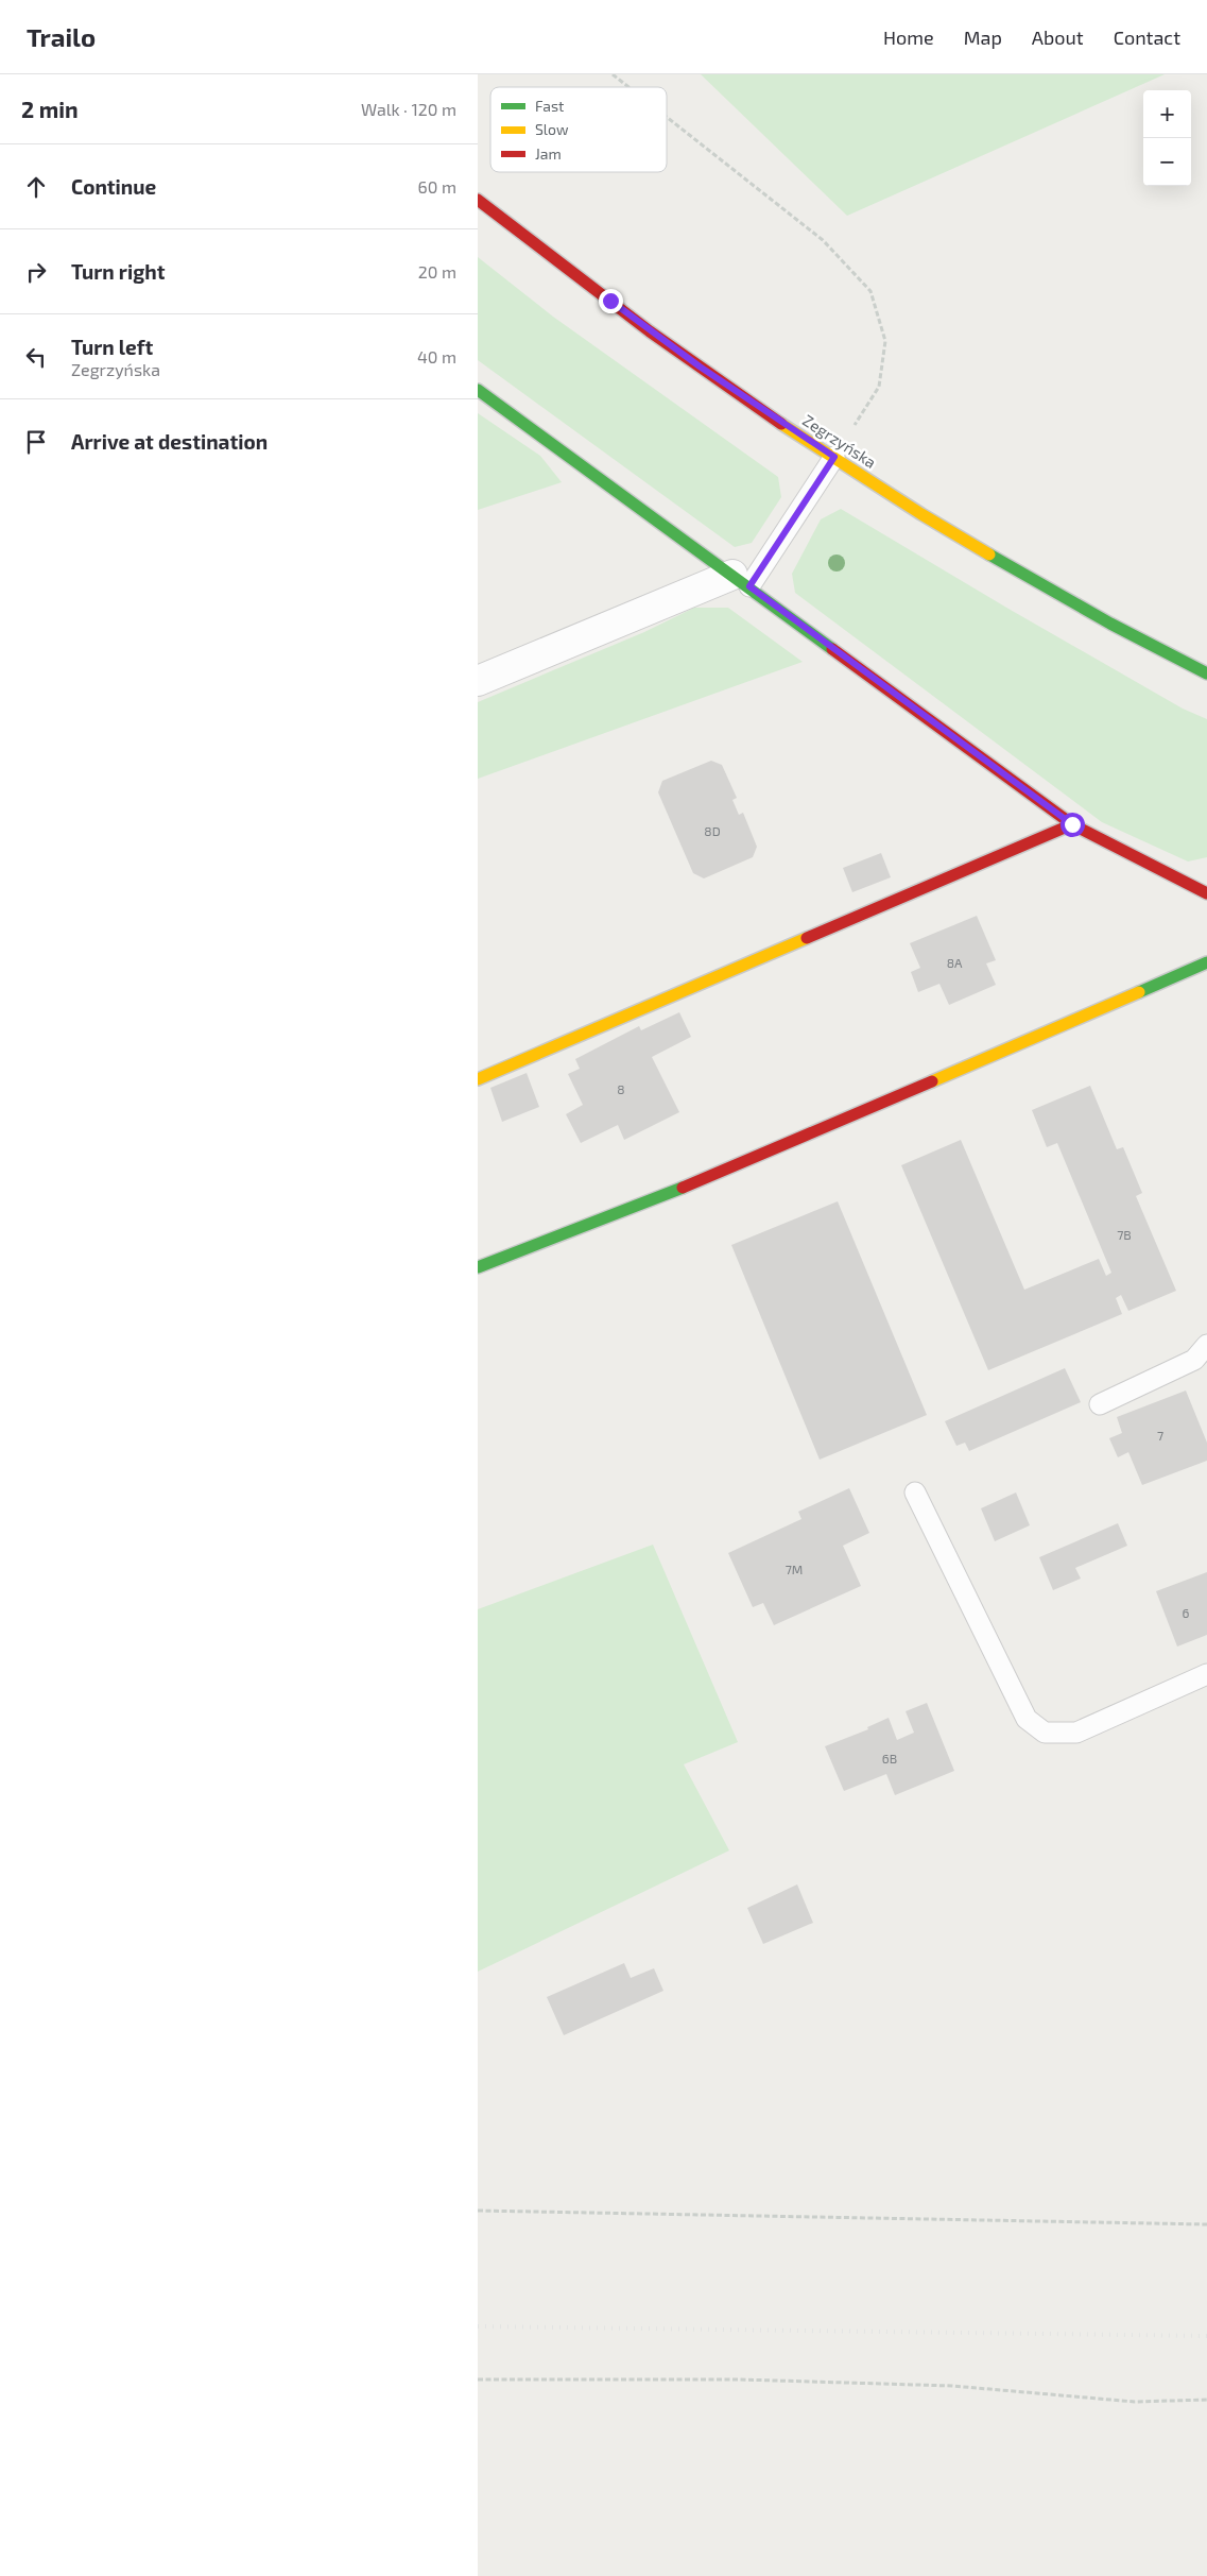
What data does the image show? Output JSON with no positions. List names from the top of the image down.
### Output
{
  "streets": {
    "street": ["Zegrzyńska"]
  },
  "house_numbers": [
    "8D",
    "8A",
    "8",
    "7B",
    "7",
    "7M",
    "6",
    "6B"
  ],
  "legend": ["Fast", "Slow", "Jam"],
  "page": {
    "header": "Trailo",
    "nav": [
      "Home",
      "Map",
      "About",
      "Contact"
    ],
    "heading": ["2 min", "Walk · 120 m"],
    "map_buttons": ["+", "−"],
    "list": [
      ["Continue", "60 m"],
      ["Turn right", "20 m"],
      ["Turn left", "Zegrzyńska", "40 m"],
      "Arrive at destination"
    ]
  }
}
